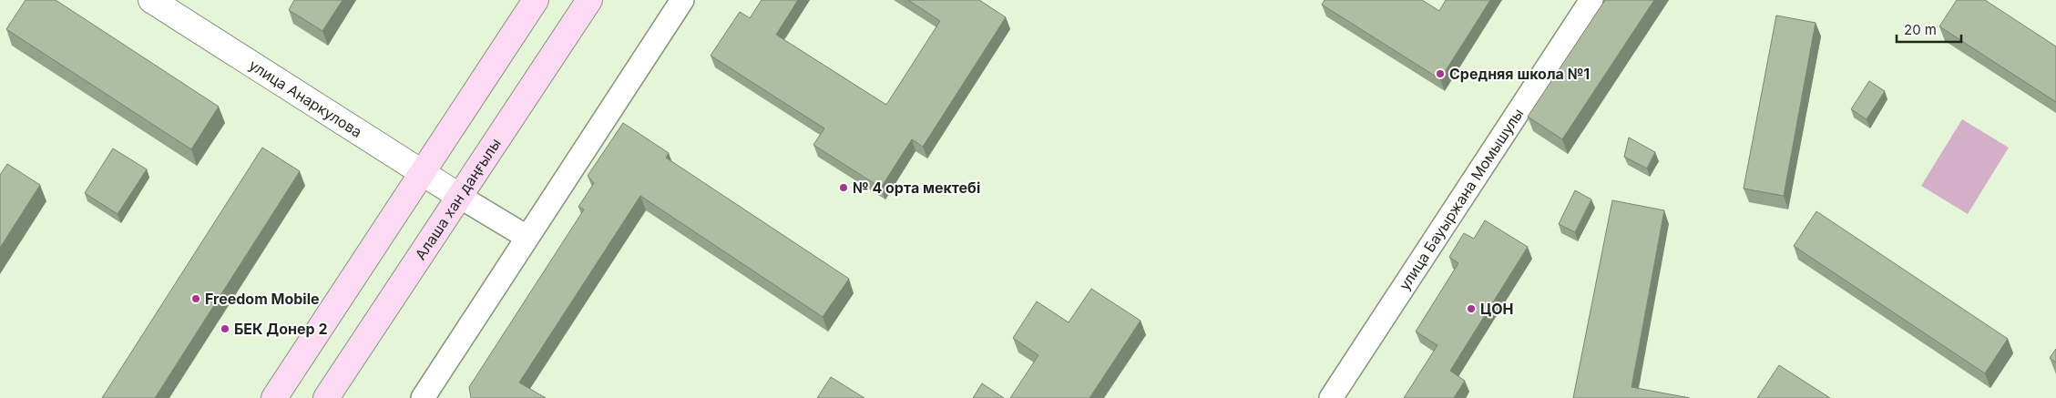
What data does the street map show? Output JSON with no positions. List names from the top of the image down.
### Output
{
  "streets": {
    "main road": ["Алаша хан даңғылы"],
    "street": ["улица Анаркулова", "улица Бауыржана Момышулы"]
  },
  "crossings": [
    ["улица Анаркулова", "Алаша хан даңғылы"]
  ],
  "places": [
    "Средняя школа №1",
    "№ 4 орта мектебі",
    "Freedom Mobile",
    "ЦОН",
    "БЕК Донер 2"
  ],
  "scale_bar": "20 m"
}
